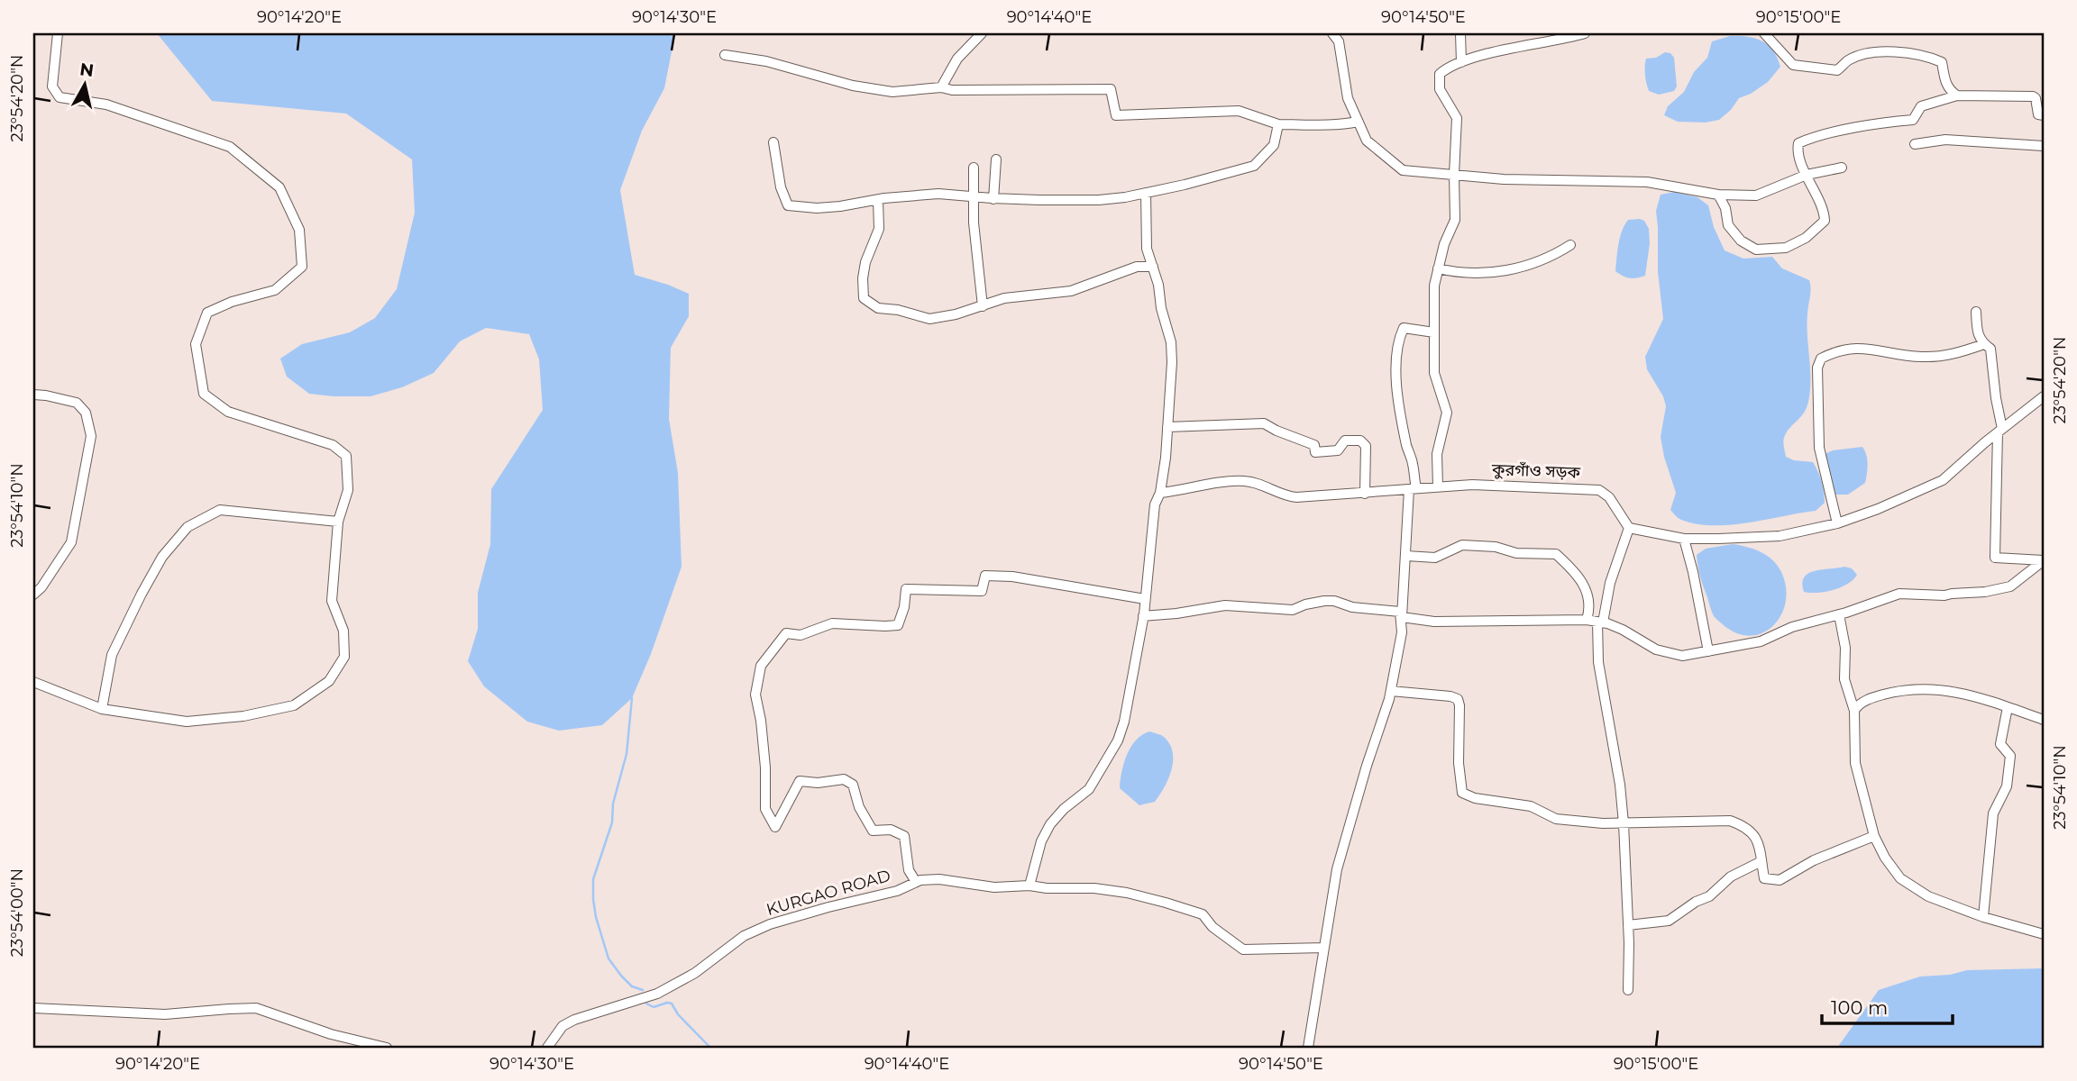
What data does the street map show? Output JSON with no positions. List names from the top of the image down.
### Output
{
  "streets": {
    "street": ["কুরগাঁও সড়ক", "KURGAO ROAD"]
  },
  "scale_bar": "100 m",
  "north": "top",
  "coordinates": [
    "90°14'20\"E",
    "90°14'30\"E",
    "90°14'40\"E",
    "90°14'50\"E",
    "90°15'00\"E",
    "23°54'20\"N",
    "23°54'10\"N",
    "23°54'00\"N"
  ]
}
